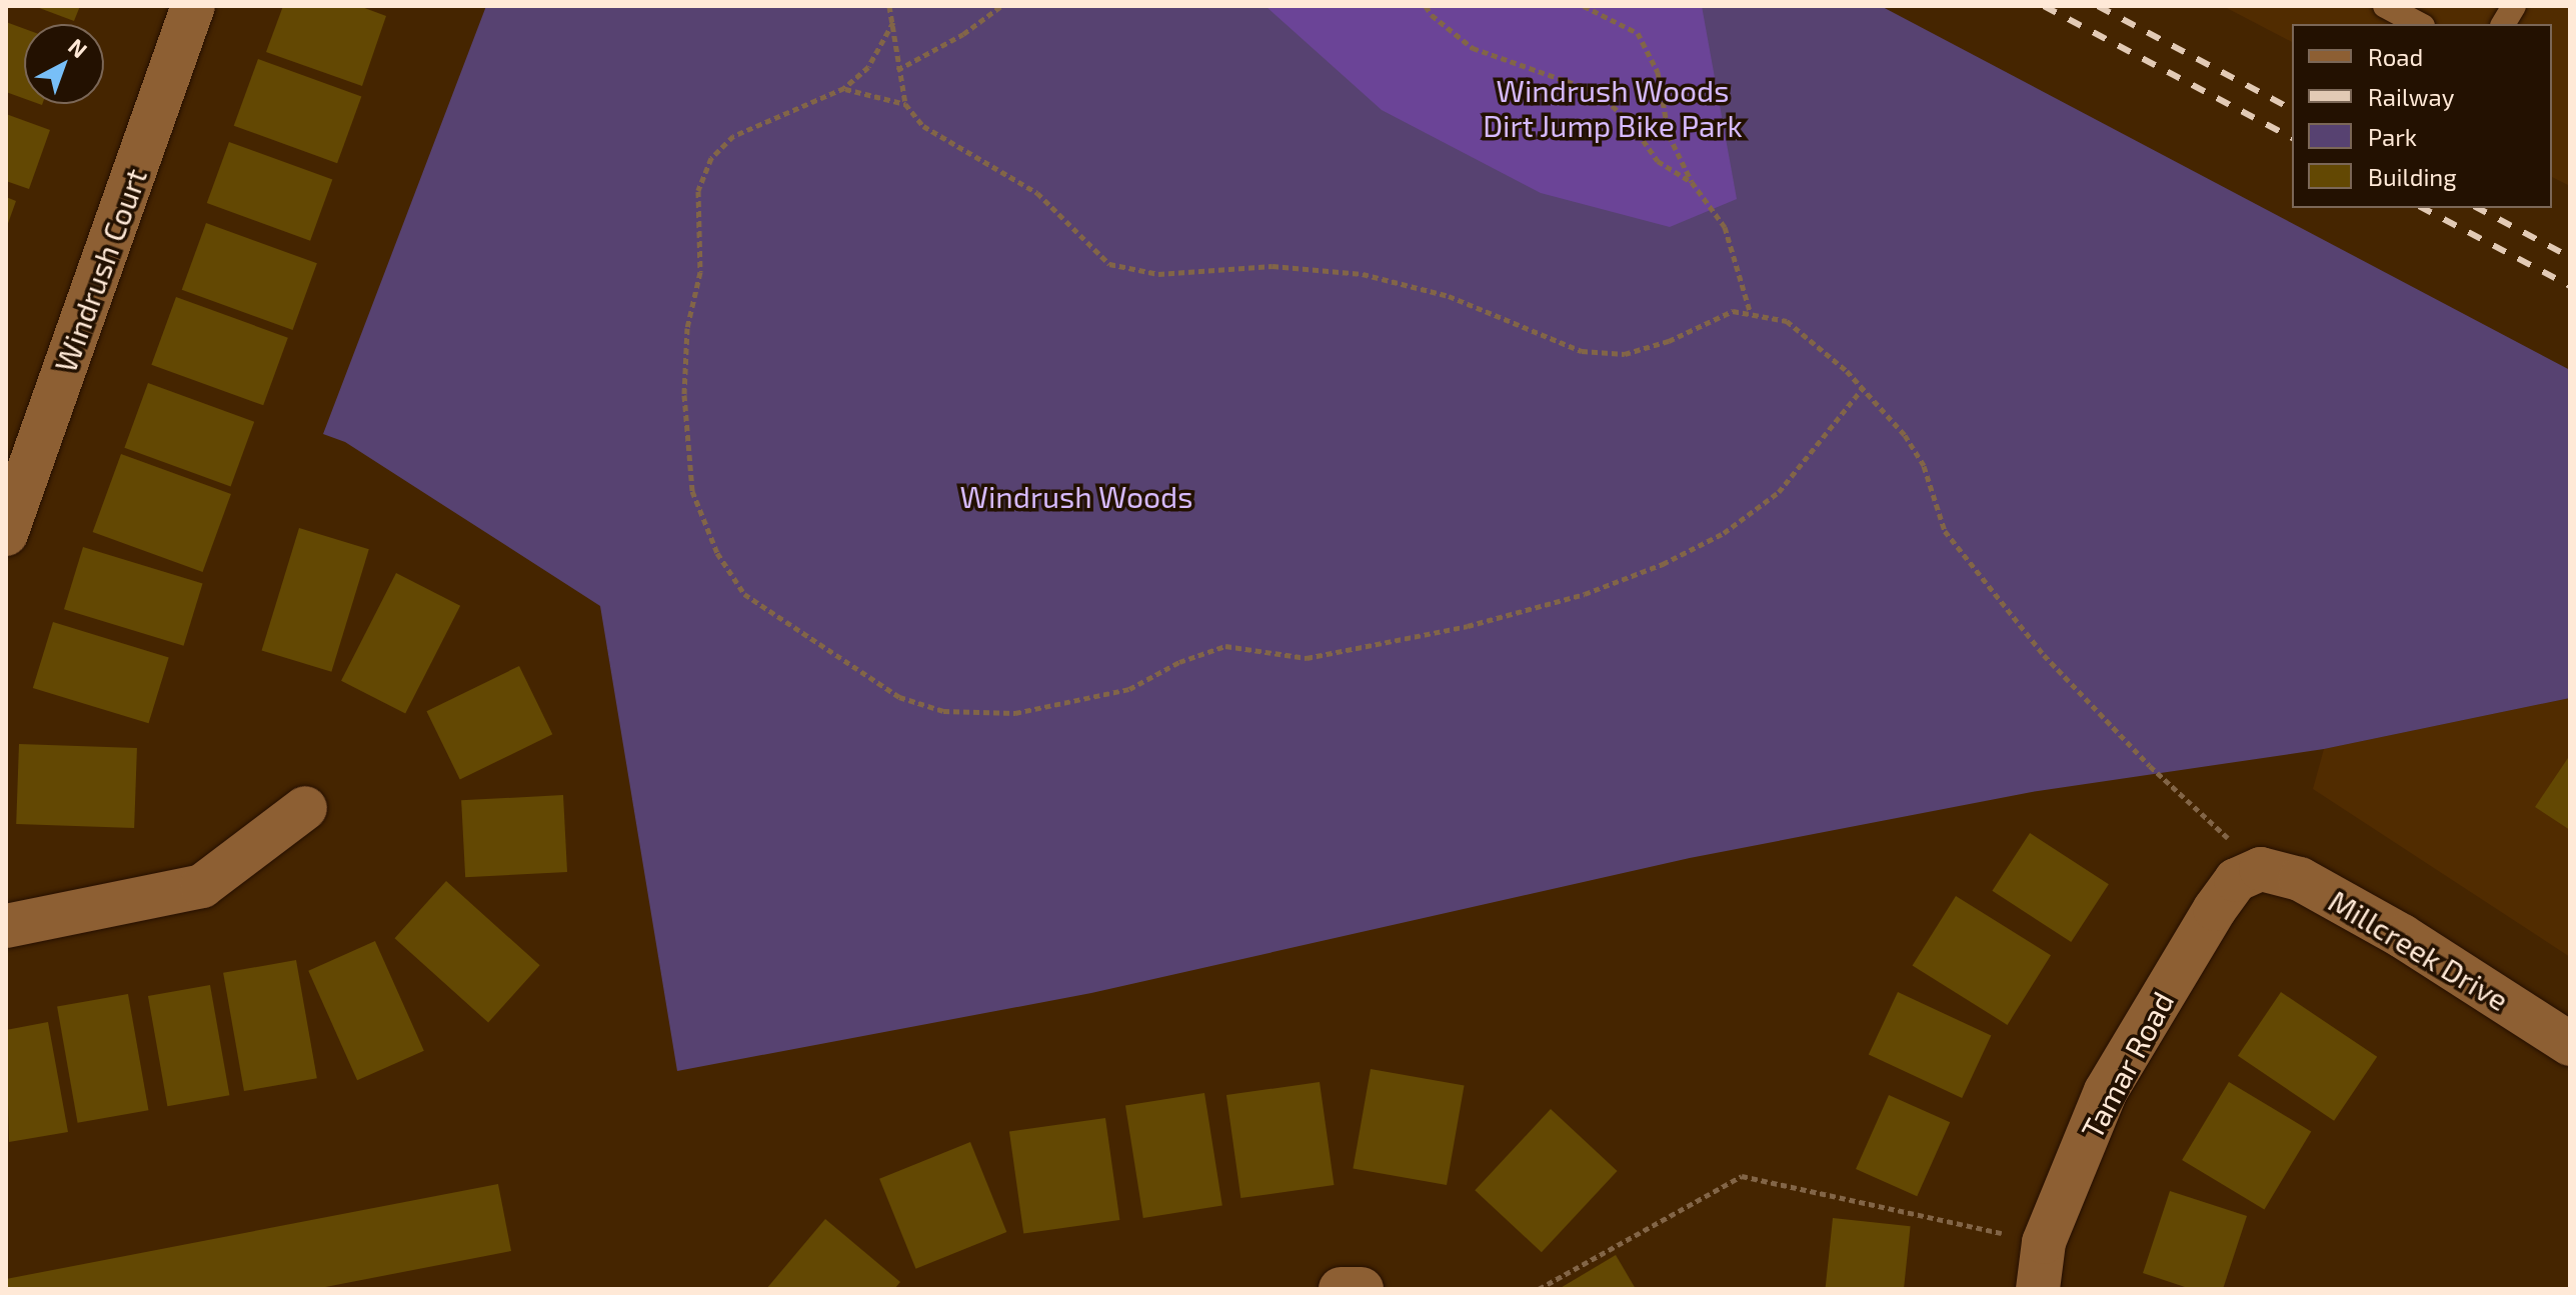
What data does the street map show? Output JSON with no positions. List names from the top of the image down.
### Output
{
  "streets": {
    "street": ["Windrush Court", "Millcreek Drive", "Tamar Road"]
  },
  "crossings": [
    ["Millcreek Drive", "Tamar Road"]
  ],
  "parks": ["Windrush Woods Dirt Jump Bike Park", "Windrush Woods"],
  "legend": [
    "Road",
    "Railway",
    "Park",
    "Building"
  ],
  "north": "top right"
}
